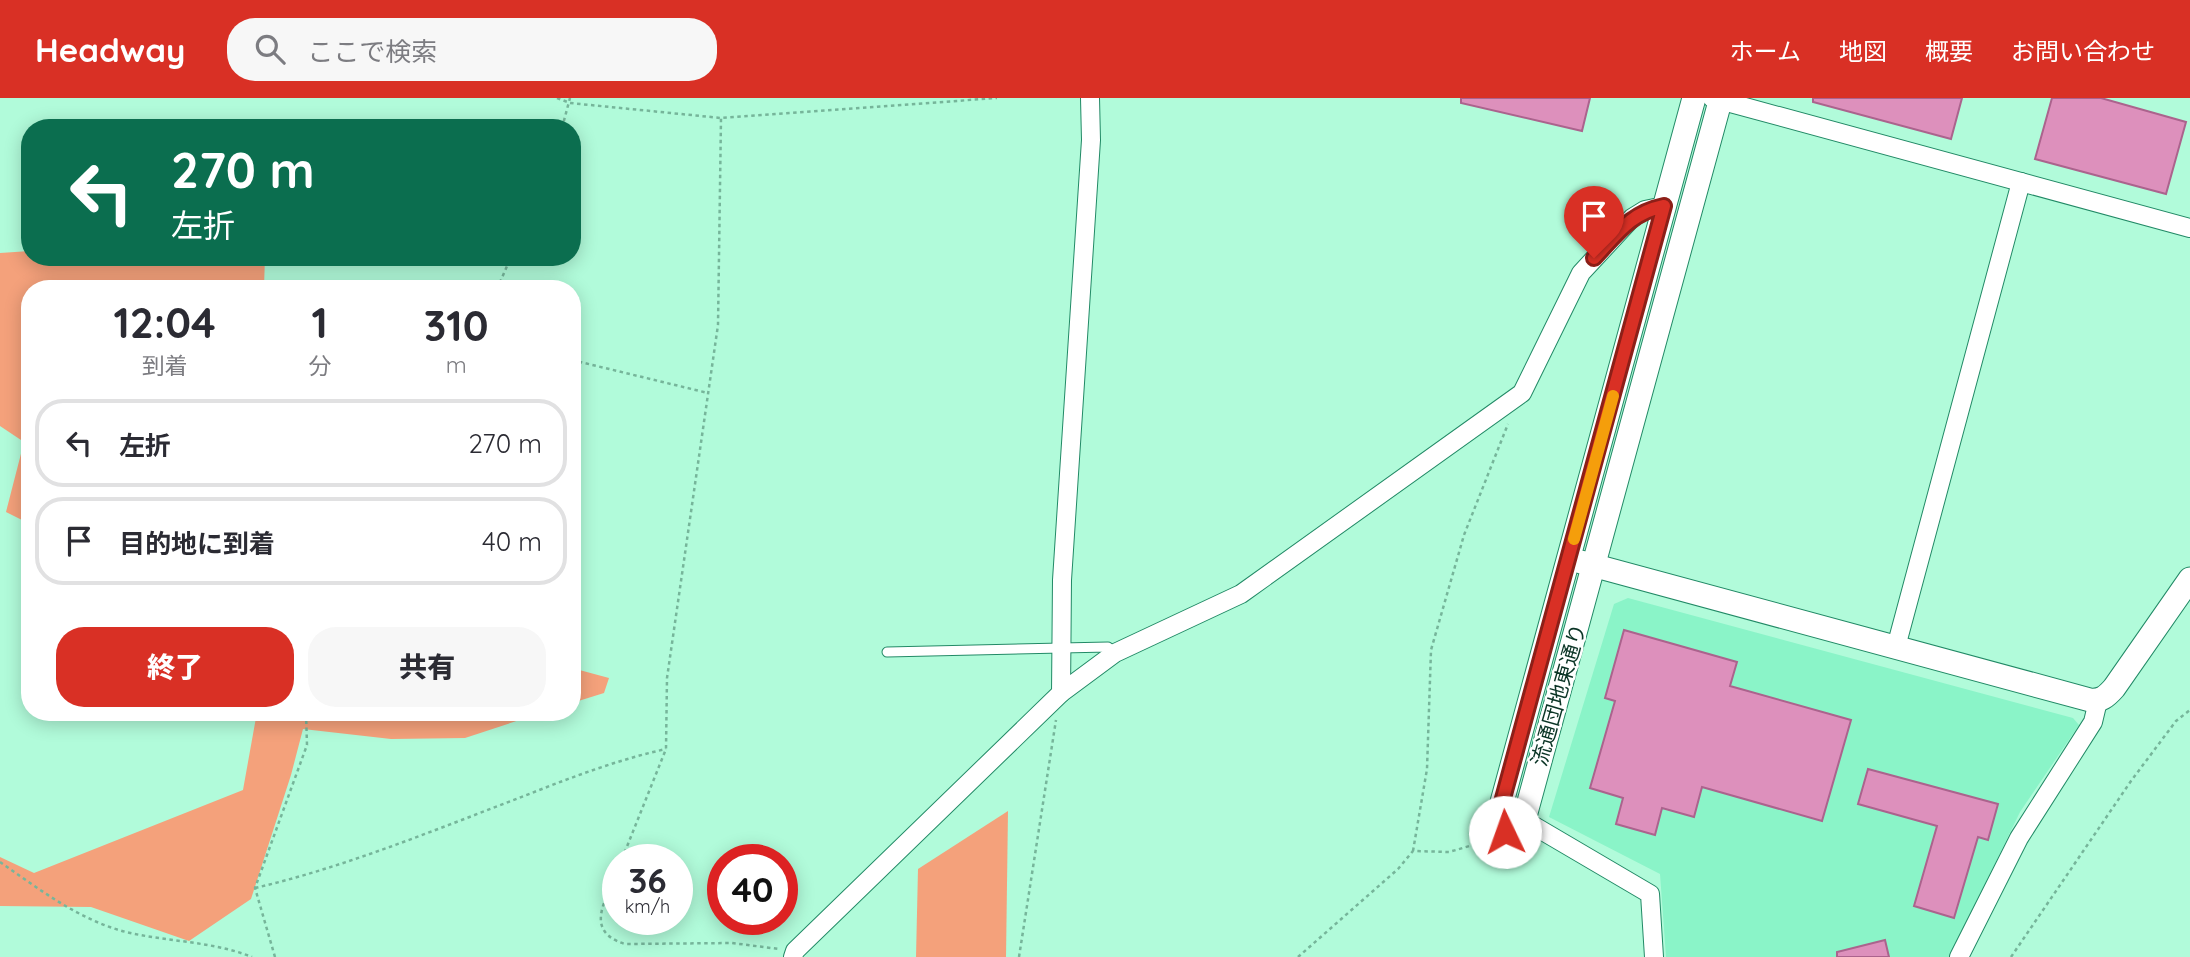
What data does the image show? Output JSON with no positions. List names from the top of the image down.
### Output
{
  "streets": {
    "street": ["流通団地東通り"]
  },
  "page": {
    "header": "Headway",
    "search": "ここで検索",
    "nav": [
      "ホーム",
      "地図",
      "概要",
      "お問い合わせ"
    ],
    "turn": ["270 m", "左折"],
    "eta": [
      "12:04",
      "到着",
      "1",
      "分",
      "310",
      "m"
    ],
    "list": [
      {
        "name": "左折",
        "value": "270 m"
      },
      {
        "name": "目的地に到着",
        "value": "40 m"
      }
    ],
    "buttons": ["終了", "共有"],
    "speed": "36 km/h",
    "limit": "40"
  }
}
